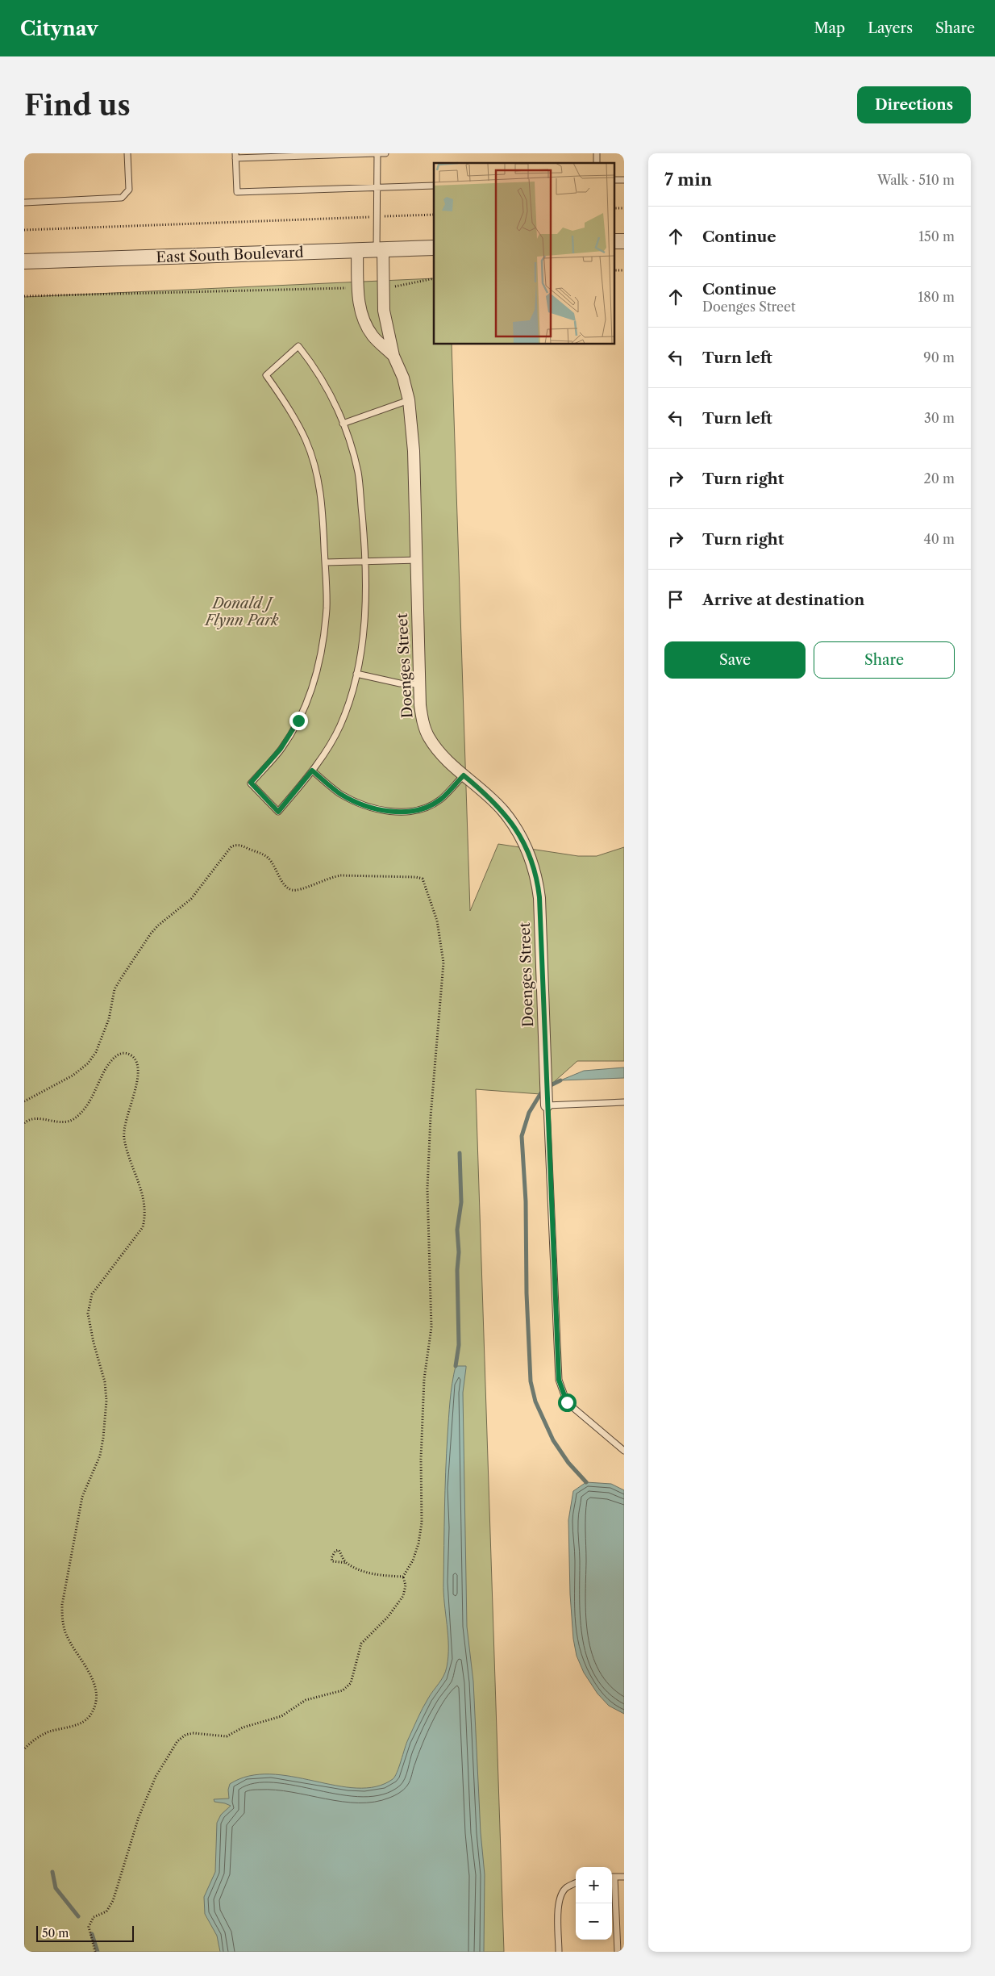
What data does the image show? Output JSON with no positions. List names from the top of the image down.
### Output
{
  "streets": {
    "street": ["East South Boulevard", "Doenges Street"]
  },
  "crossings": [
    ["East South Boulevard", "Doenges Street"]
  ],
  "parks": ["Donald J Flynn Park"],
  "scale_bar": "50 m",
  "page": {
    "header": "Citynav",
    "nav": ["Map", "Layers", "Share"],
    "buttons": [
      "Directions",
      ["Save", "Share"]
    ],
    "title": "Find us",
    "heading": ["7 min", "Walk · 510 m"],
    "list": [
      ["Continue", "150 m"],
      ["Continue", "Doenges Street", "180 m"],
      ["Turn left", "90 m"],
      ["Turn left", "30 m"],
      ["Turn right", "20 m"],
      ["Turn right", "40 m"],
      "Arrive at destination"
    ],
    "map_buttons": ["+", "−"],
    "scale": "50 m"
  }
}
